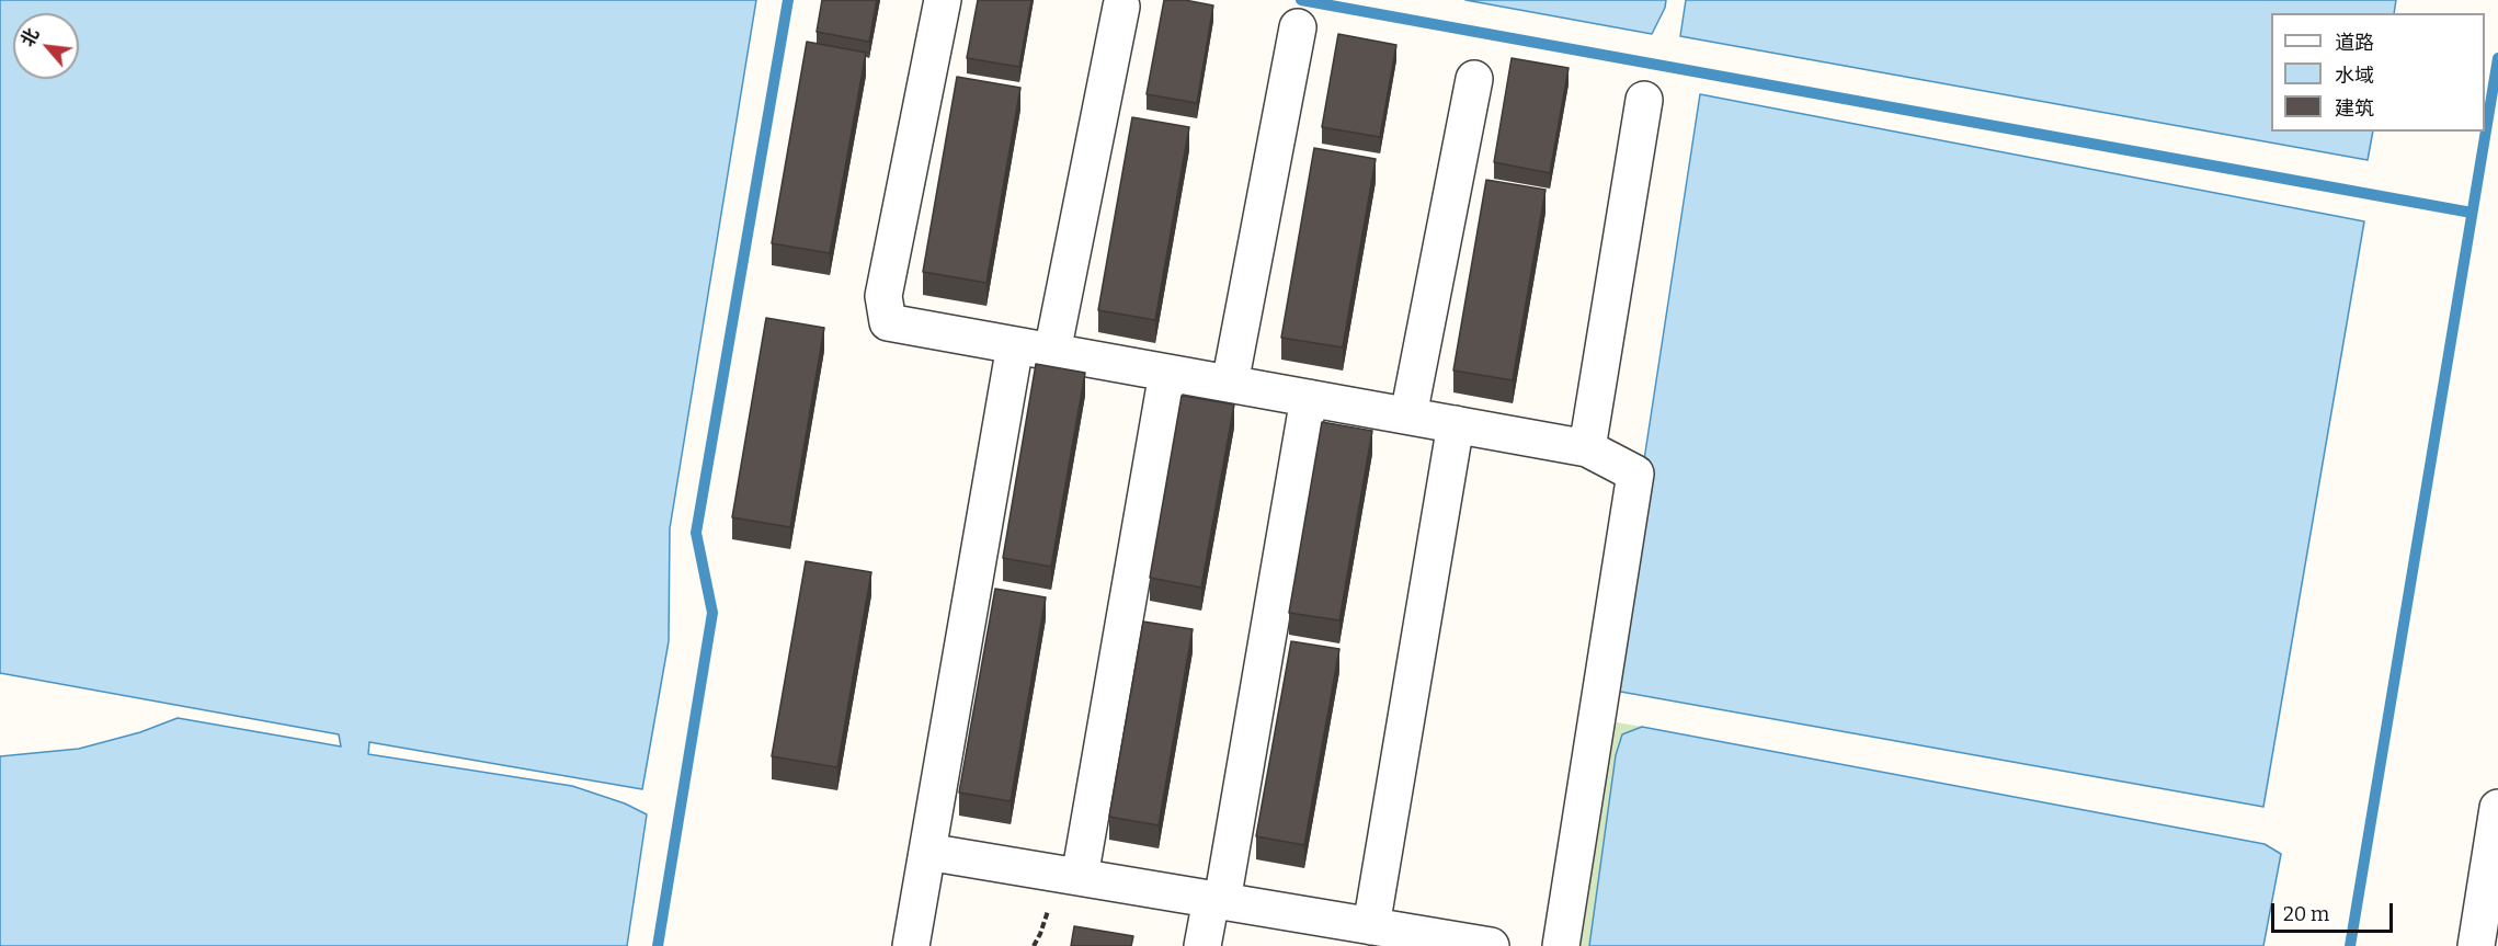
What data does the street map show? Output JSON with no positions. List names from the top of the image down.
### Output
{
  "legend": ["道路", "水域", "建筑"],
  "scale_bar": "20 m",
  "north": "top left"
}
